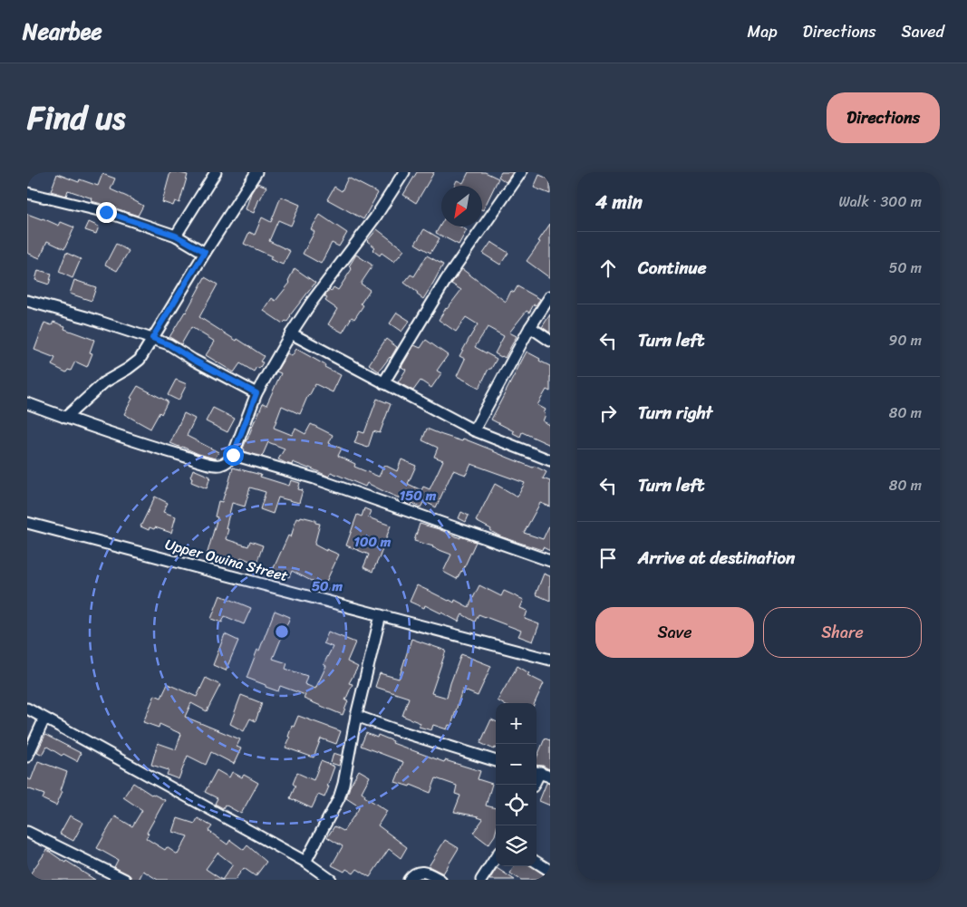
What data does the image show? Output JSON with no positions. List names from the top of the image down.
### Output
{
  "streets": {
    "street": ["Upper Owina Street"]
  },
  "north": "bottom left",
  "page": {
    "header": "Nearbee",
    "nav": ["Map", "Directions", "Saved"],
    "title": "Find us",
    "buttons": [
      "Directions",
      ["Save", "Share"]
    ],
    "heading": ["4 min", "Walk · 300 m"],
    "list": [
      ["Continue", "50 m"],
      ["Turn left", "90 m"],
      ["Turn right", "80 m"],
      ["Turn left", "80 m"],
      "Arrive at destination"
    ],
    "map_buttons": ["+", "−"]
  },
  "rings": ["150 m", "100 m", "50 m"]
}
